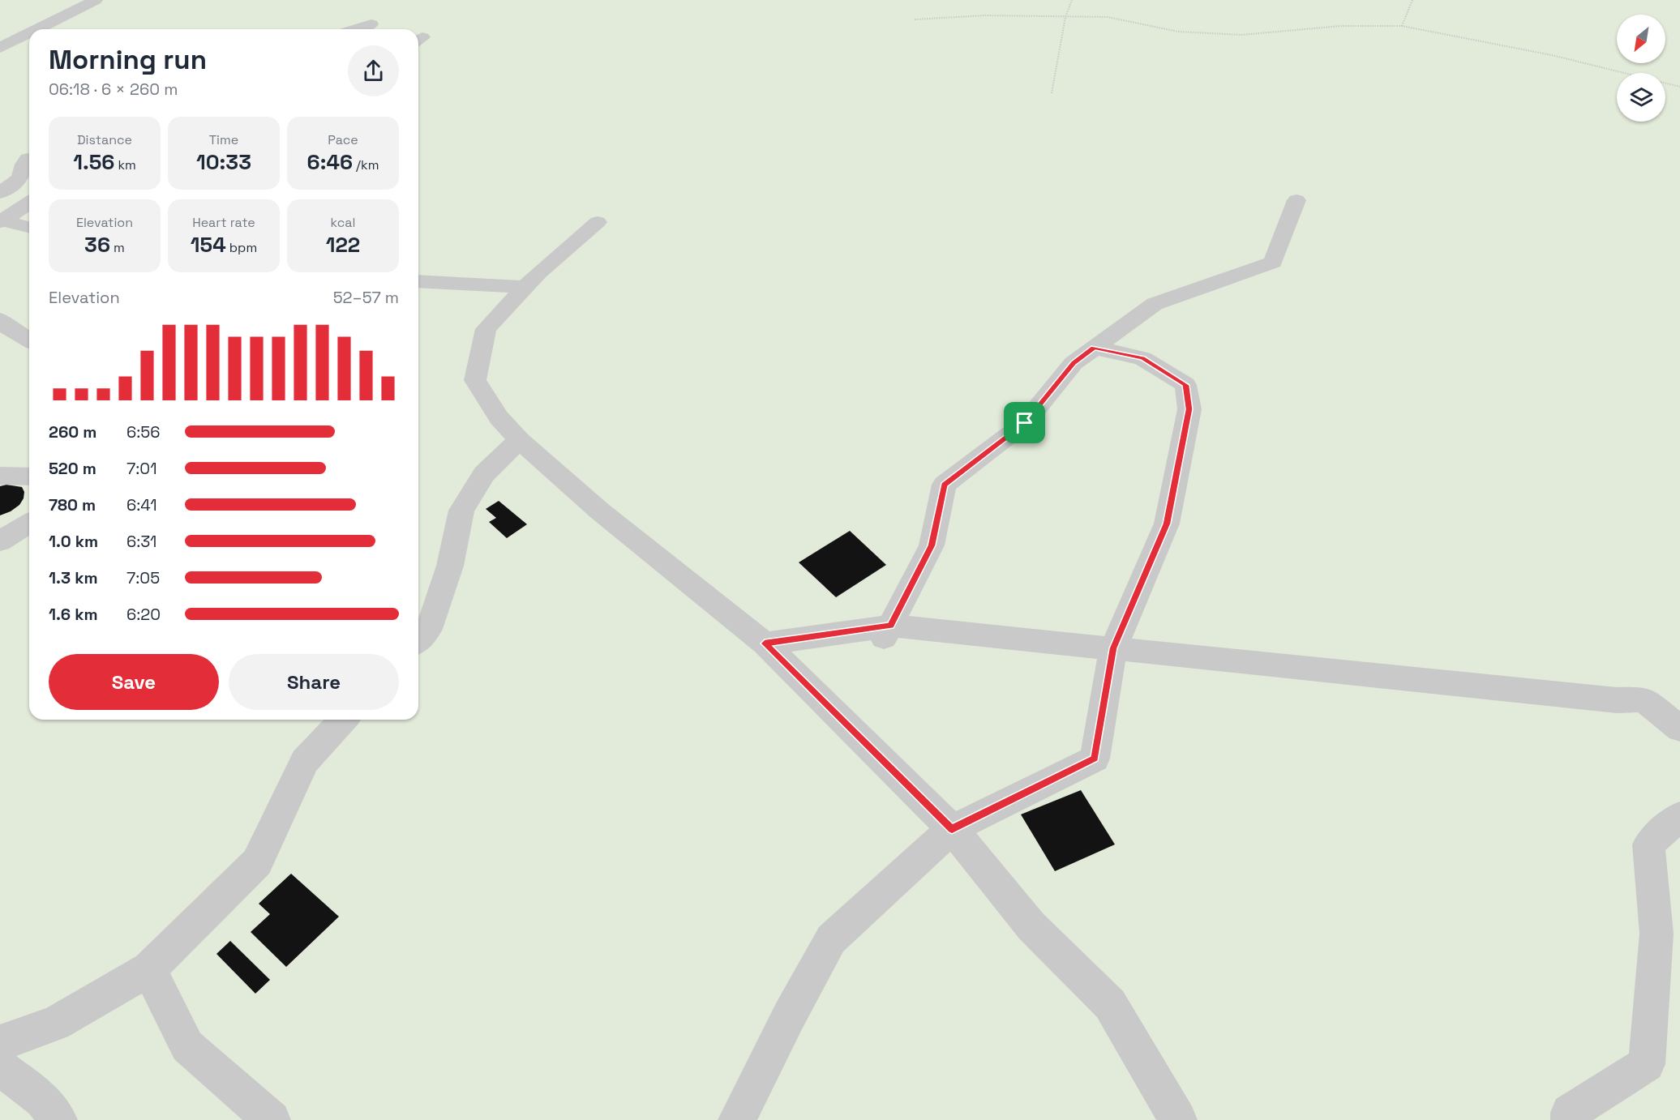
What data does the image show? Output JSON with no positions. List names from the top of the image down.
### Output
{
  "north": "bottom left",
  "page": {
    "heading": ["Morning run", "06:18 · 6 × 260 m"],
    "stats": [
      ["Distance", "1.56 km"],
      ["Time", "10:33"],
      ["Pace", "6:46 /km"],
      ["Elevation", "36 m"],
      ["Heart rate", "154 bpm"],
      ["kcal", "122"]
    ],
    "chart": ["Elevation", "52–57 m"],
    "list": [
      {
        "name": "260 m",
        "note": "6:56"
      },
      {
        "name": "520 m",
        "note": "7:01"
      },
      {
        "name": "780 m",
        "note": "6:41"
      },
      {
        "name": "1.0 km",
        "note": "6:31"
      },
      {
        "name": "1.3 km",
        "note": "7:05"
      },
      {
        "name": "1.6 km",
        "note": "6:20"
      }
    ],
    "buttons": ["Save", "Share"]
  }
}
